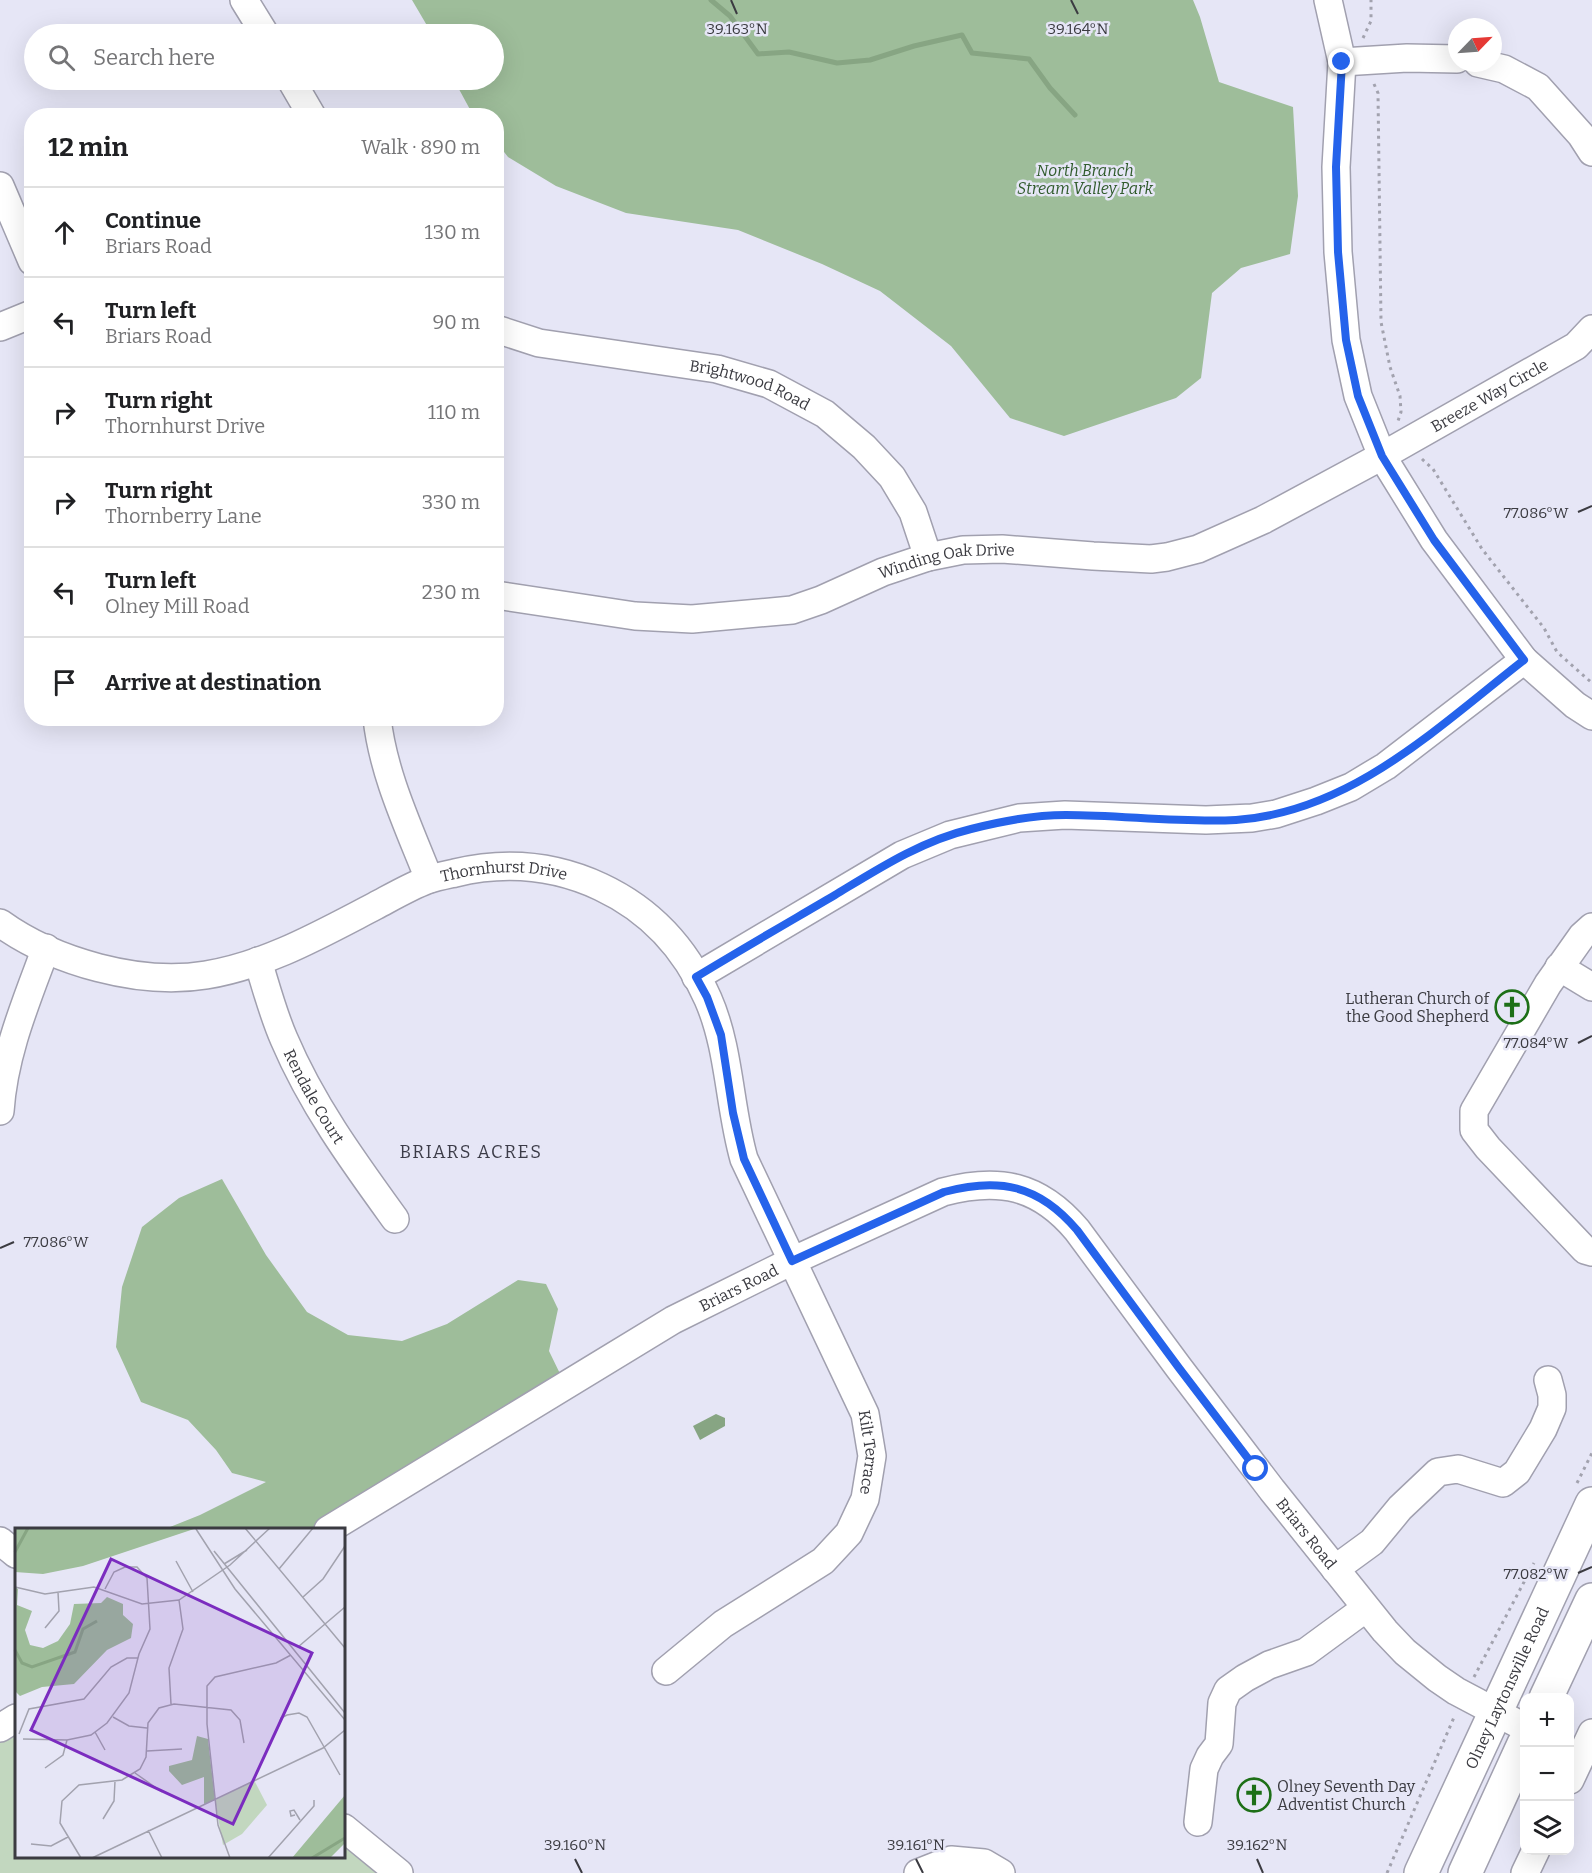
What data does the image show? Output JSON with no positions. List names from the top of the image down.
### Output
{
  "streets": {
    "main road": ["Olney Laytonsville Road"],
    "street": [
      "Brightwood Road",
      "Breeze Way Circle",
      "Winding Oak Drive",
      "Thornhurst Drive",
      "Rendale Court",
      "Briars Road",
      "Kilt Terrace"
    ]
  },
  "crossings": [
    ["Brightwood Road", "Winding Oak Drive"],
    ["Breeze Way Circle", "Winding Oak Drive"],
    ["Thornhurst Drive", "Rendale Court"],
    ["Thornhurst Drive", "Briars Road"],
    ["Thornhurst Drive", "Kilt Terrace"],
    ["Briars Road", "Kilt Terrace"],
    ["Briars Road", "Olney Laytonsville Road"]
  ],
  "districts": ["BRIARS ACRES"],
  "parks": ["North Branch Stream Valley Park"],
  "places": {
    "church": ["Lutheran Church of the Good Shepherd", "Olney Seventh Day Adventist Church"]
  },
  "north": "top right",
  "page": {
    "search": "Search here",
    "heading": ["12 min", "Walk · 890 m"],
    "list": [
      ["Continue", "Briars Road", "130 m"],
      ["Turn left", "Briars Road", "90 m"],
      ["Turn right", "Thornhurst Drive", "110 m"],
      ["Turn right", "Thornberry Lane", "330 m"],
      ["Turn left", "Olney Mill Road", "230 m"],
      "Arrive at destination"
    ],
    "map_buttons": ["+", "−"]
  },
  "coordinates": [
    "39.163°N",
    "39.164°N",
    "77.086°W",
    "77.084°W",
    "77.082°W",
    "39.160°N",
    "39.161°N",
    "39.162°N"
  ]
}
